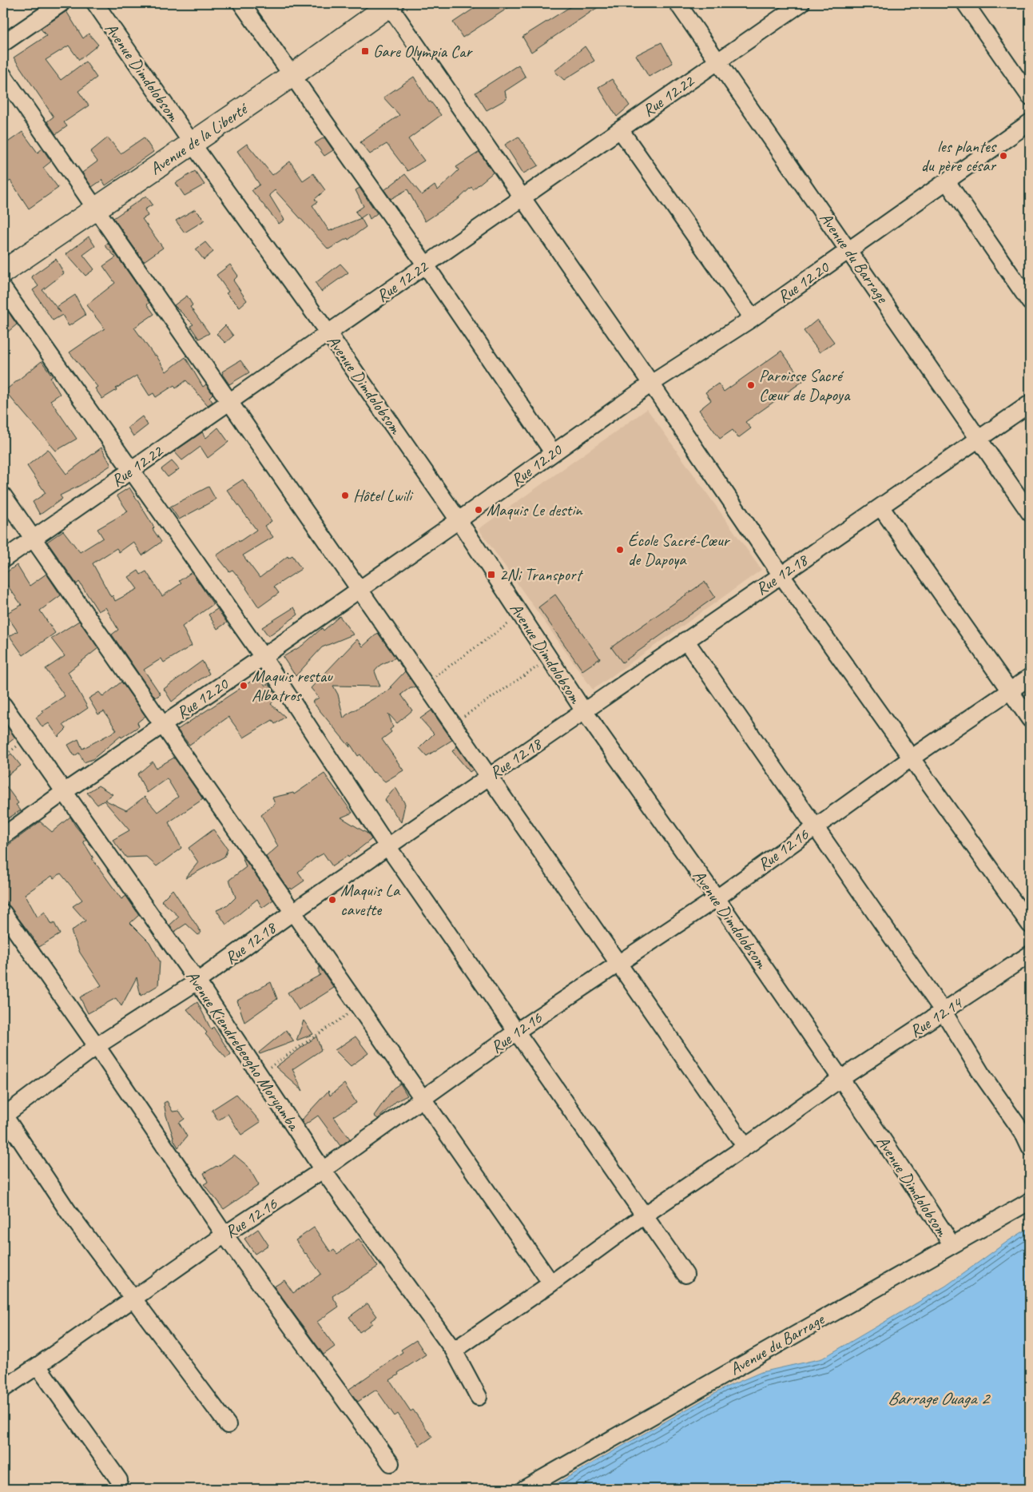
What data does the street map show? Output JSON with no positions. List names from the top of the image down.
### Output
{
  "streets": {
    "main road": ["Avenue de la Liberté"],
    "street": [
      "Avenue Dimdolobsom",
      "Rue 12.22",
      "Avenue du Barrage",
      "Rue 12.20",
      "Rue 12.18",
      "Rue 12.16",
      "Rue 12.14",
      "Avenue Kiendrebeogho Moryamba"
    ]
  },
  "crossings": [
    ["Avenue Dimdolobsom", "Rue 12.22"],
    ["Avenue Dimdolobsom", "Avenue de la Liberté"],
    ["Avenue Dimdolobsom", "Avenue du Barrage"],
    ["Avenue Dimdolobsom", "Rue 12.20"],
    ["Avenue Dimdolobsom", "Rue 12.18"],
    ["Avenue Dimdolobsom", "Rue 12.16"],
    ["Avenue Dimdolobsom", "Rue 12.14"],
    ["Rue 12.22", "Avenue du Barrage"],
    ["Avenue du Barrage", "Rue 12.20"],
    ["Avenue du Barrage", "Rue 12.18"],
    ["Rue 12.20", "Avenue Kiendrebeogho Moryamba"],
    ["Rue 12.18", "Avenue Kiendrebeogho Moryamba"],
    ["Rue 12.16", "Avenue Kiendrebeogho Moryamba"],
    ["Rue 12.14", "Avenue Kiendrebeogho Moryamba"]
  ],
  "water": ["Barrage Ouaga 2"],
  "places": {
    "transit": ["Gare Olympia Car", "2Ni Transport"],
    "other": [
      "les plantes du père césar",
      "Paroisse Sacré Cœur de Dapoya",
      "Hôtel Lwili",
      "Maquis Le destin",
      "École Sacré-Cœur de Dapoya",
      "Maquis restau Albatros",
      "Maquis La cavette"
    ]
  }
}
